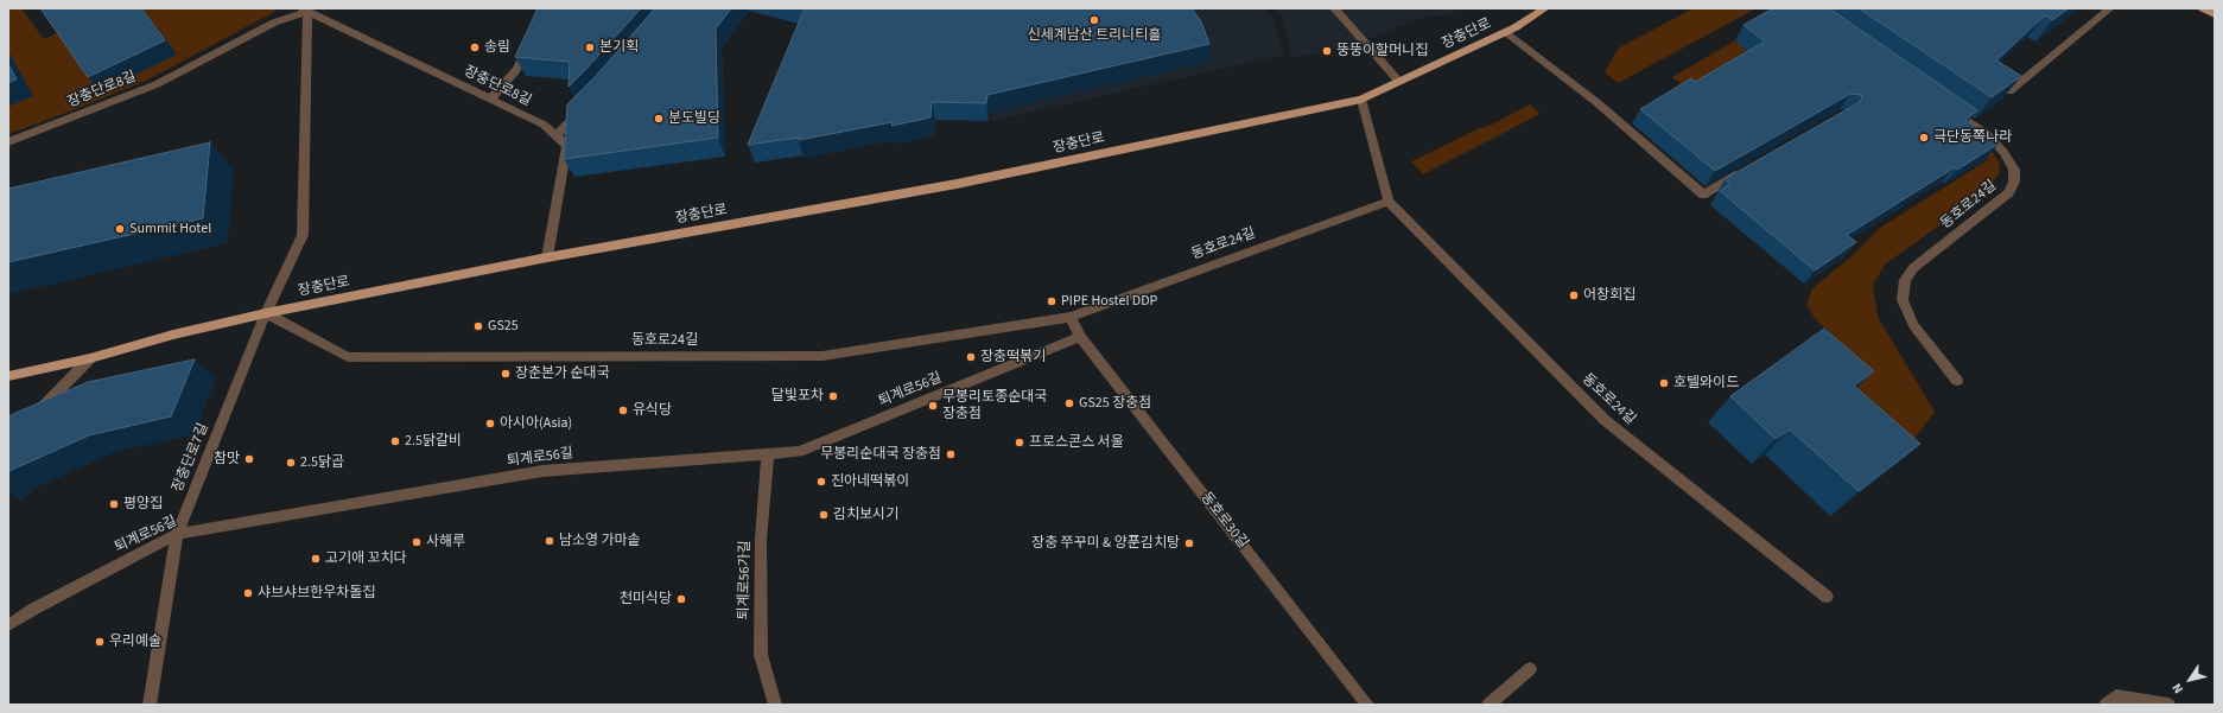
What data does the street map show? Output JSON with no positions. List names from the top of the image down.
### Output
{
  "streets": {
    "main road": ["장충단로"],
    "street": [
      "장충단로8길",
      "동호로24길",
      "퇴계로56길",
      "장충단로7길",
      "동호로30길",
      "퇴계로56가길"
    ]
  },
  "crossings": [
    ["장충단로", "장충단로8길"],
    ["장충단로", "동호로24길"],
    ["장충단로", "장충단로7길"],
    ["동호로24길", "장충단로7길"],
    ["퇴계로56길", "장충단로7길"],
    ["퇴계로56길", "동호로30길"],
    ["퇴계로56길", "퇴계로56가길"]
  ],
  "places": [
    "신세계남산 트리니티홀",
    "송림",
    "본기획",
    "뚱뚱이할머니집",
    "분도빌딩",
    "극단동쪽나라",
    "Summit Hotel",
    "어창회집",
    "PIPE Hostel DDP",
    "GS25",
    "장충떡볶기",
    "장춘본가 순대국",
    "호텔와이드",
    "달빛포차",
    "GS25 장충점",
    "무봉리토종순대국 장충점",
    "유식당",
    "아시아(Asia)",
    "2.5닭갈비",
    "프로스콘스 서울",
    "무봉리순대국 장충점",
    "참맛",
    "2.5닭곱",
    "진아네떡볶이",
    "평양집",
    "김치보시기",
    "남소영 가마솥",
    "사해루",
    "장충 쭈꾸미 & 양푼김치탕",
    "고기애 꼬치다",
    "샤브샤브한우차돌집",
    "천미식당",
    "우리예술"
  ],
  "north": "bottom left"
}
